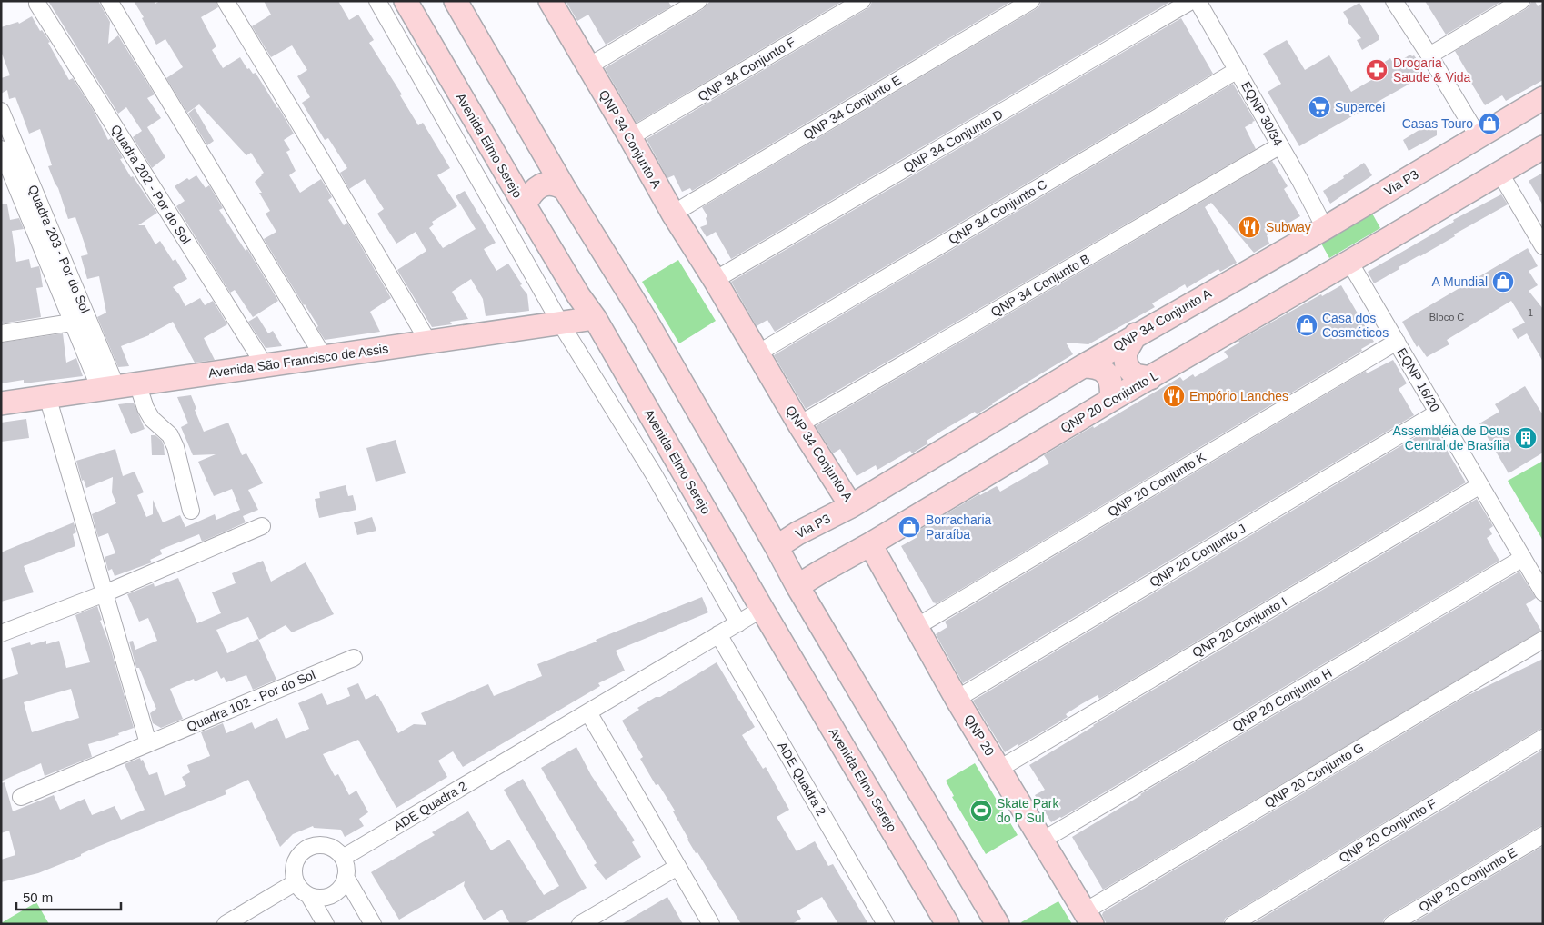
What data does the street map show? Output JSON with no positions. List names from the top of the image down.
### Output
{
  "streets": {
    "street": [
      "QNP 34 Conjunto F",
      "QNP 34 Conjunto E",
      "EQNP 30/34",
      "QNP 34 Conjunto A",
      "QNP 34 Conjunto D",
      "Avenida Elmo Serejo",
      "Via P3",
      "Quadra 202 - Por do Sol",
      "QNP 34 Conjunto C",
      "Quadra 203 - Por do Sol",
      "QNP 34 Conjunto B",
      "Avenida São Francisco de Assis",
      "EQNP 16/20",
      "QNP 20 Conjunto L",
      "QNP 20 Conjunto K",
      "QNP 20 Conjunto J",
      "QNP 20 Conjunto I",
      "QNP 20 Conjunto H",
      "Quadra 102 - Por do Sol",
      "QNP 20",
      "QNP 20 Conjunto G",
      "ADE Quadra 2",
      "QNP 20 Conjunto F",
      "QNP 20 Conjunto E"
    ]
  },
  "crossings": [
    ["QNP 34 Conjunto F", "QNP 34 Conjunto A"],
    ["QNP 34 Conjunto E", "QNP 34 Conjunto A"],
    ["EQNP 30/34", "QNP 34 Conjunto A"],
    ["EQNP 30/34", "Via P3"],
    ["EQNP 30/34", "QNP 34 Conjunto C"],
    ["EQNP 30/34", "QNP 34 Conjunto B"],
    ["QNP 34 Conjunto A", "QNP 34 Conjunto D"],
    ["QNP 34 Conjunto A", "Via P3"],
    ["QNP 34 Conjunto A", "QNP 34 Conjunto C"],
    ["QNP 34 Conjunto A", "QNP 34 Conjunto B"],
    ["Avenida Elmo Serejo", "Avenida São Francisco de Assis"],
    ["Avenida Elmo Serejo", "ADE Quadra 2"],
    ["Quadra 202 - Por do Sol", "Avenida São Francisco de Assis"],
    ["Quadra 203 - Por do Sol", "Avenida São Francisco de Assis"],
    ["EQNP 16/20", "QNP 20 Conjunto L"],
    ["EQNP 16/20", "QNP 20 Conjunto K"],
    ["EQNP 16/20", "QNP 20 Conjunto J"],
    ["EQNP 16/20", "QNP 20 Conjunto I"],
    ["EQNP 16/20", "QNP 20 Conjunto H"],
    ["QNP 20 Conjunto L", "QNP 20"],
    ["QNP 20 Conjunto K", "QNP 20"],
    ["QNP 20 Conjunto J", "QNP 20"],
    ["QNP 20 Conjunto I", "QNP 20"],
    ["QNP 20 Conjunto H", "QNP 20"],
    ["QNP 20", "QNP 20 Conjunto G"]
  ],
  "places": {
    "pharmacy": ["Drogaria Saude & Vida"],
    "supermarket": ["Supercei"],
    "shop": [
      "Casas Touro",
      "A Mundial",
      "Casa dos Cosméticos",
      "Borracharia Paraíba"
    ],
    "restaurant": ["Subway", "Empório Lanches"],
    "building": ["Assembléia de Deus Central de Brasília"],
    "sports": ["Skate Park do P Sul"]
  },
  "house_numbers": ["1", "Bloco C"],
  "scale_bar": "50 m"
}
